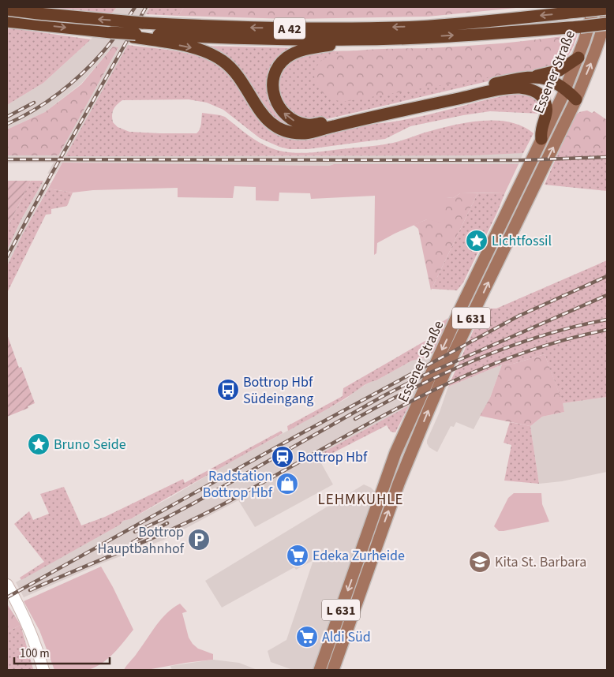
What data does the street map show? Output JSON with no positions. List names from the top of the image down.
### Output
{
  "streets": {
    "highway": ["A 42"],
    "main road": ["Essener Straße", "L 631"]
  },
  "crossings": [
    ["A 42", "Essener Straße"]
  ],
  "districts": ["LEHMKUHLE"],
  "places": {
    "place": ["Lichtfossil", "Bruno Seide"],
    "bus stop": ["Bottrop Hbf Südeingang"],
    "station": ["Bottrop Hbf"],
    "shop": ["Radstation Bottrop Hbf"],
    "parking": ["Bottrop Hauptbahnhof"],
    "supermarket": ["Edeka Zurheide", "Aldi Süd"],
    "school or university": ["Kita St. Barbara"]
  },
  "scale_bar": "100 m"
}
